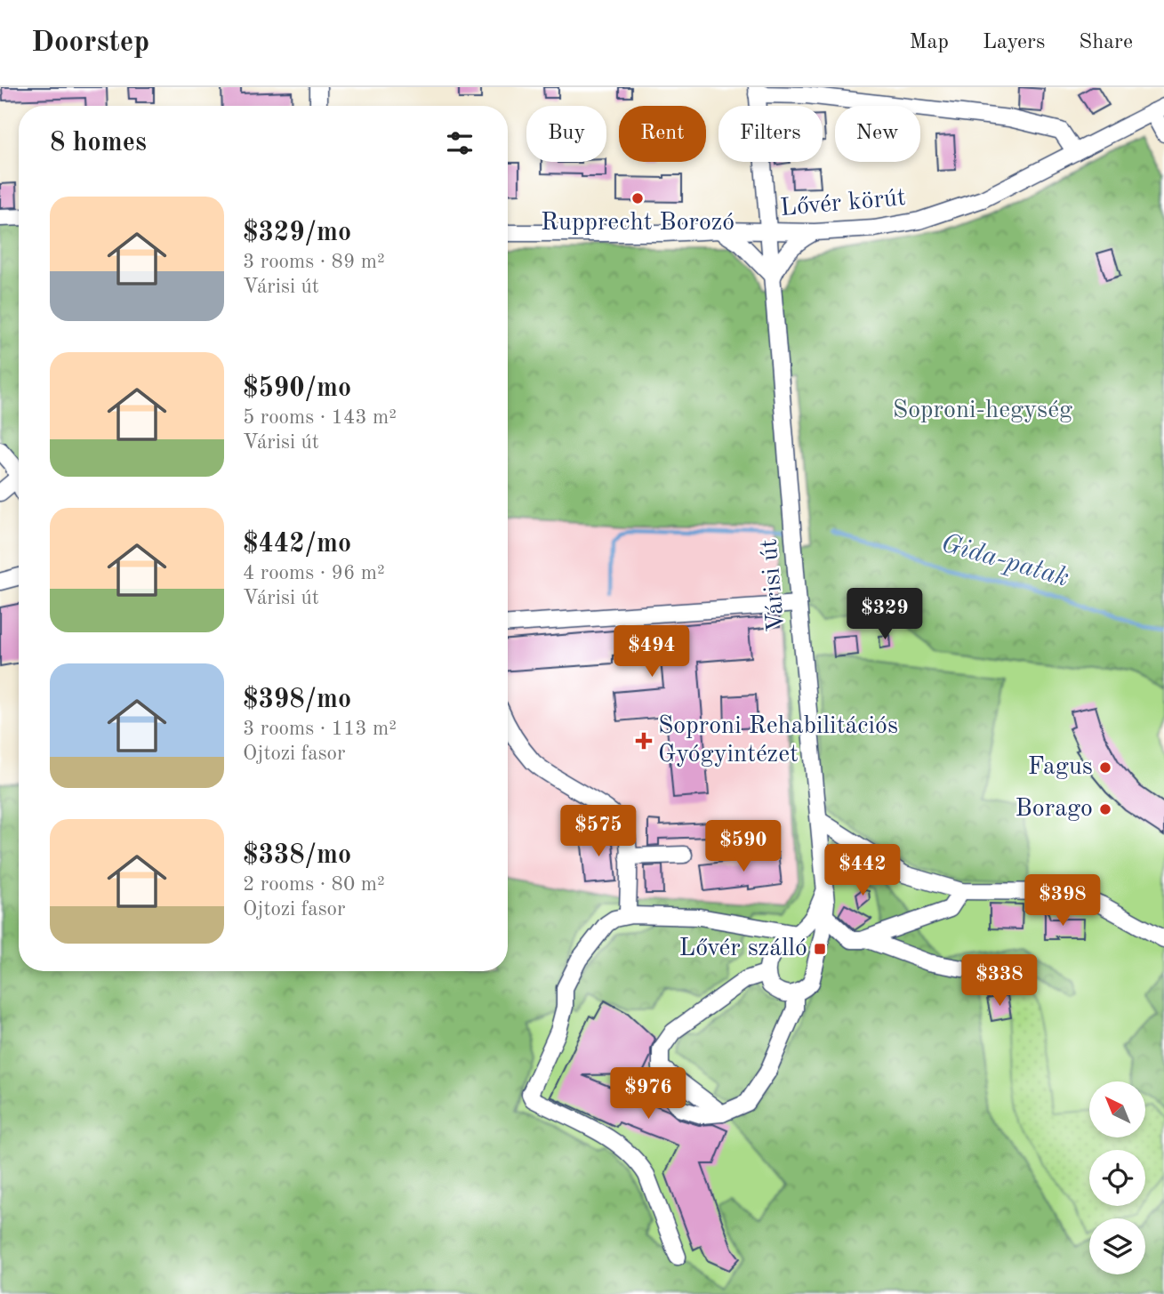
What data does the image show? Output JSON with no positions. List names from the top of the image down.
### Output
{
  "streets": {
    "street": ["Lővér körút", "Várisi út"]
  },
  "crossings": [
    ["Lővér körút", "Várisi út"]
  ],
  "water": ["Gida-patak"],
  "parks": ["Soproni-hegység"],
  "places": {
    "other": ["Rupprecht Borozó", "Fagus", "Borago"],
    "health": ["Soproni Rehabilitációs Gyógyintézet"],
    "transit": ["Lővér szálló"]
  },
  "north": "top left",
  "page": {
    "header": "Doorstep",
    "nav": ["Map", "Layers", "Share"],
    "chip": [
      "Buy",
      "Rent",
      "Filters",
      "New"
    ],
    "heading": "8 homes",
    "list": [
      {
        "name": "$329/mo",
        "note": "3 rooms · 89 m² · Várisi út"
      },
      {
        "name": "$590/mo",
        "note": "5 rooms · 143 m² · Várisi út"
      },
      {
        "name": "$442/mo",
        "note": "4 rooms · 96 m² · Várisi út"
      },
      {
        "name": "$398/mo",
        "note": "3 rooms · 113 m² · Ojtozi fasor"
      },
      {
        "name": "$338/mo",
        "note": "2 rooms · 80 m² · Ojtozi fasor"
      }
    ],
    "price": [
      "$329",
      "$494",
      "$575",
      "$590",
      "$442",
      "$398",
      "$338",
      "$976"
    ]
  }
}
